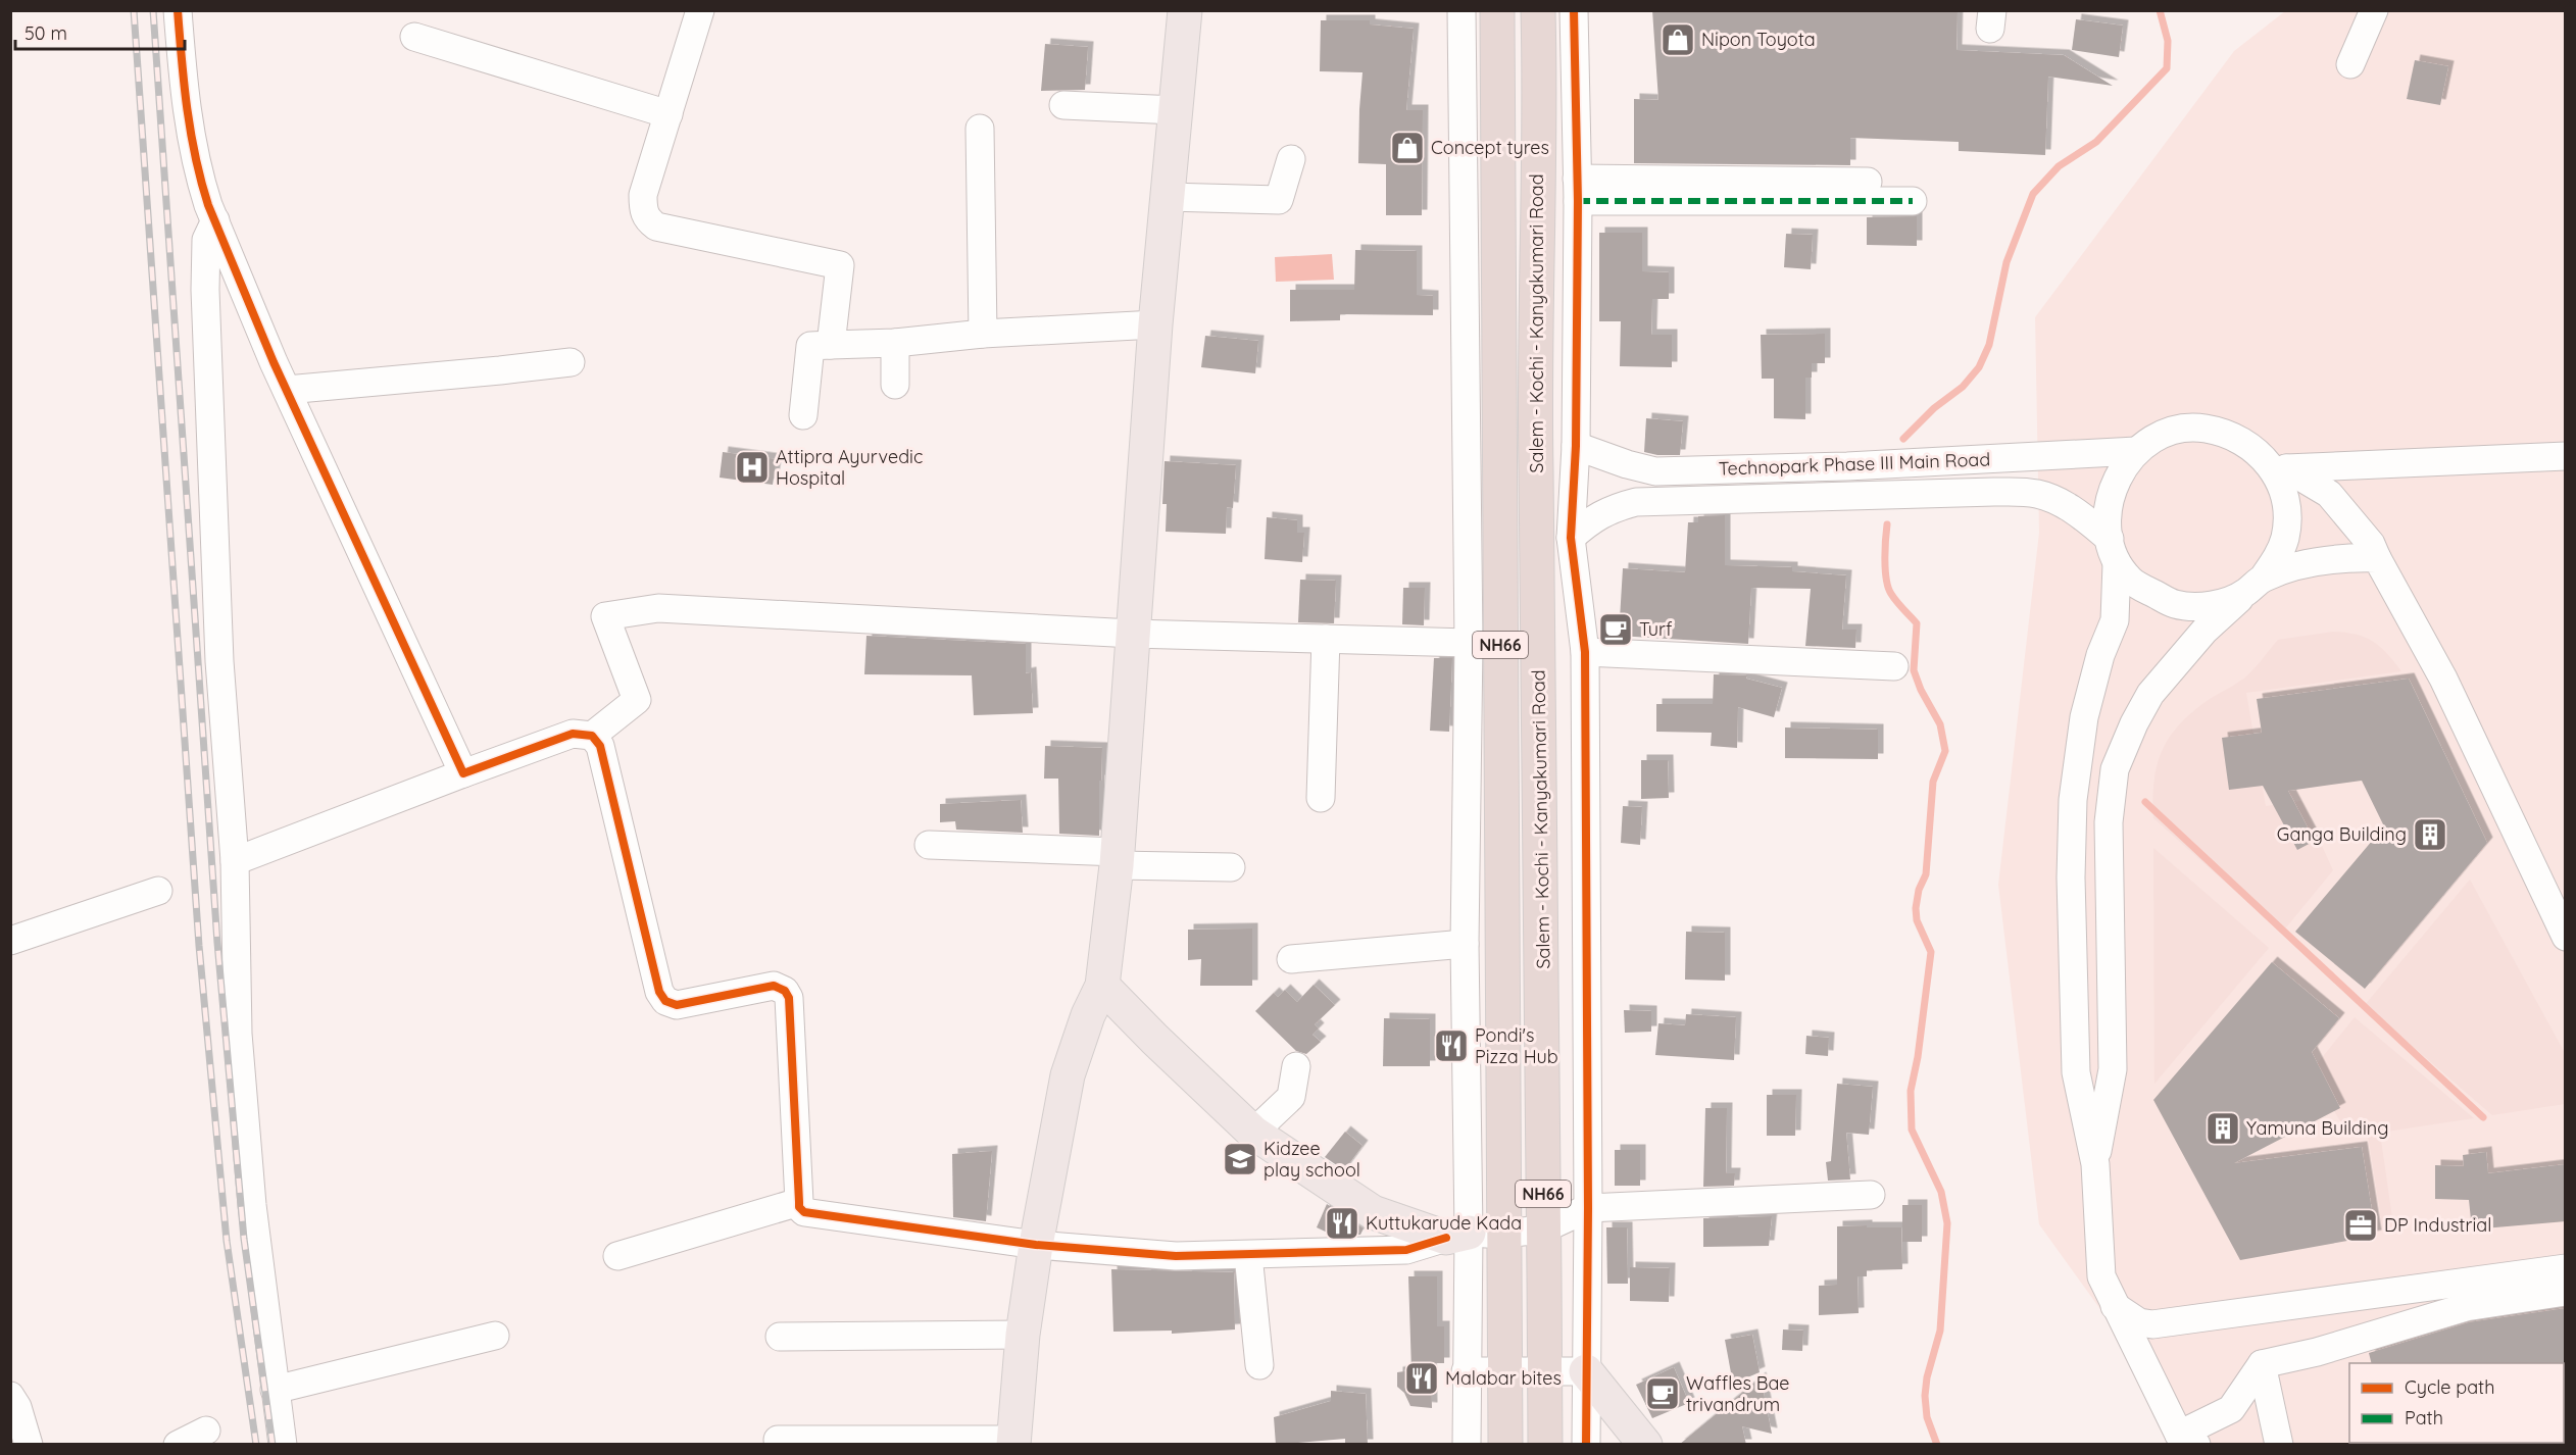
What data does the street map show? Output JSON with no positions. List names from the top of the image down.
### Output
{
  "streets": {
    "highway": ["Salem - Kochi - Kanyakumari Road", "NH66"],
    "street": ["Technopark Phase III Main Road"]
  },
  "places": {
    "shop": ["Nipon Toyota", "Concept tyres"],
    "hospital": ["Attipra Ayurvedic Hospital"],
    "cafe": ["Turf", "Waffles Bae trivandrum"],
    "building": ["Ganga Building", "Yamuna Building"],
    "restaurant": ["Pondi's Pizza Hub", "Kuttukarude Kada", "Malabar bites"],
    "school or university": ["Kidzee play school"],
    "office": ["DP Industrial"]
  },
  "legend": ["Cycle path", "Path"],
  "scale_bar": "50 m"
}
